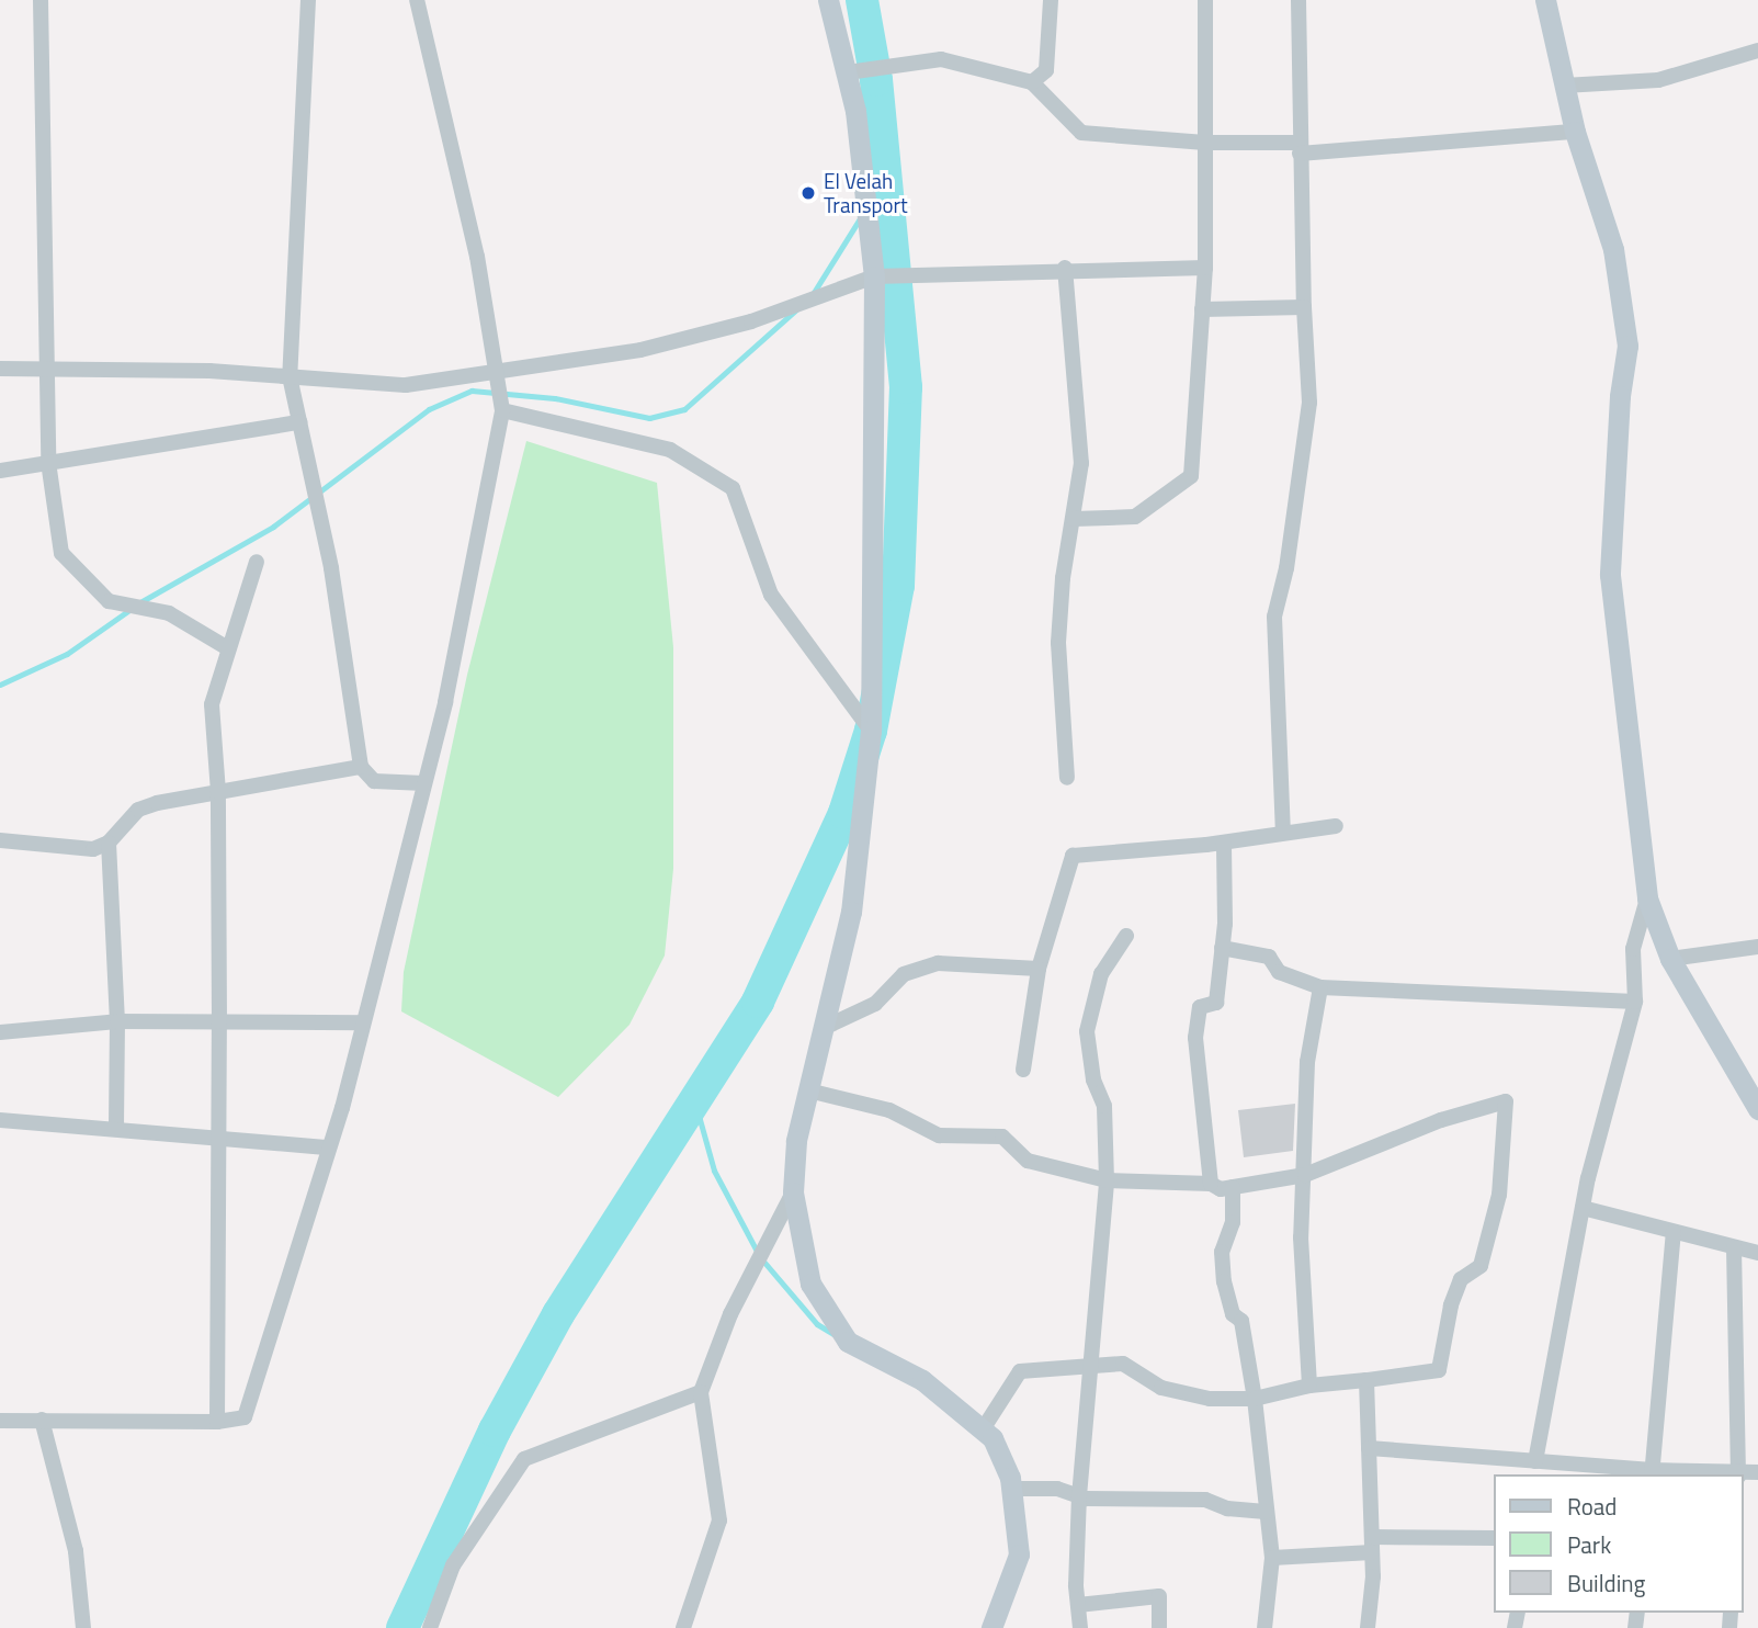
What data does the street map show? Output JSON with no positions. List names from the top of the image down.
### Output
{
  "places": ["El Velah Transport"],
  "legend": ["Road", "Park", "Building"]
}
